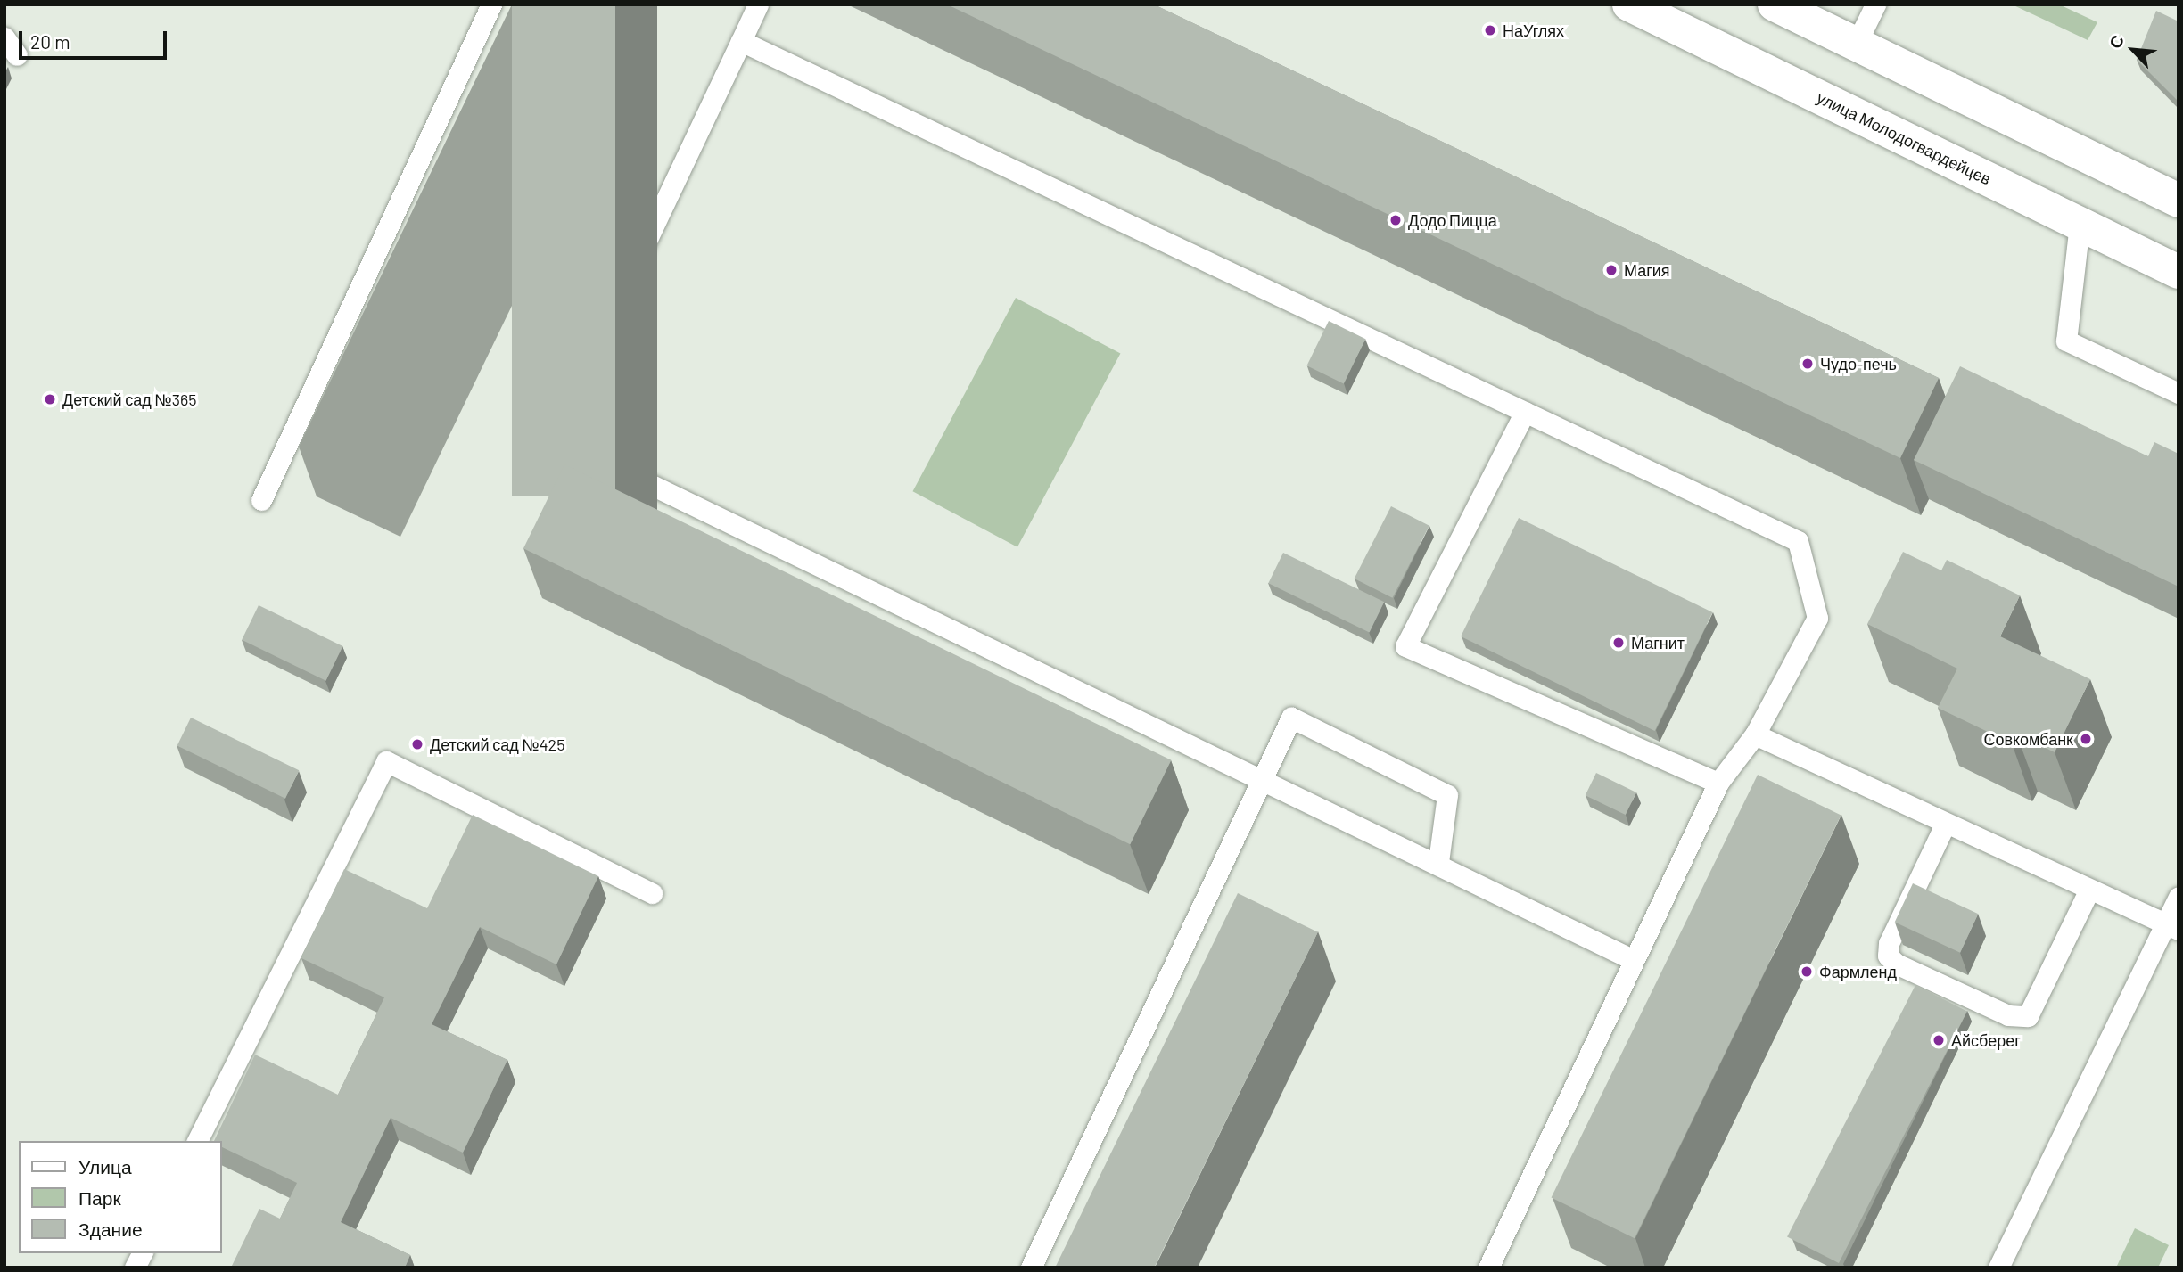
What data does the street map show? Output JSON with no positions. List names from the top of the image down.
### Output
{
  "streets": {
    "main road": ["улица Молодогвардейцев"]
  },
  "places": [
    "НаУглях",
    "Додо Пицца",
    "Магия",
    "Чудо-печь",
    "Детский сад №365",
    "Магнит",
    "Совкомбанк",
    "Детский сад №425",
    "Фармленд",
    "Айсберег"
  ],
  "legend": ["Улица", "Парк", "Здание"],
  "scale_bar": "20 m",
  "north": "top left"
}
